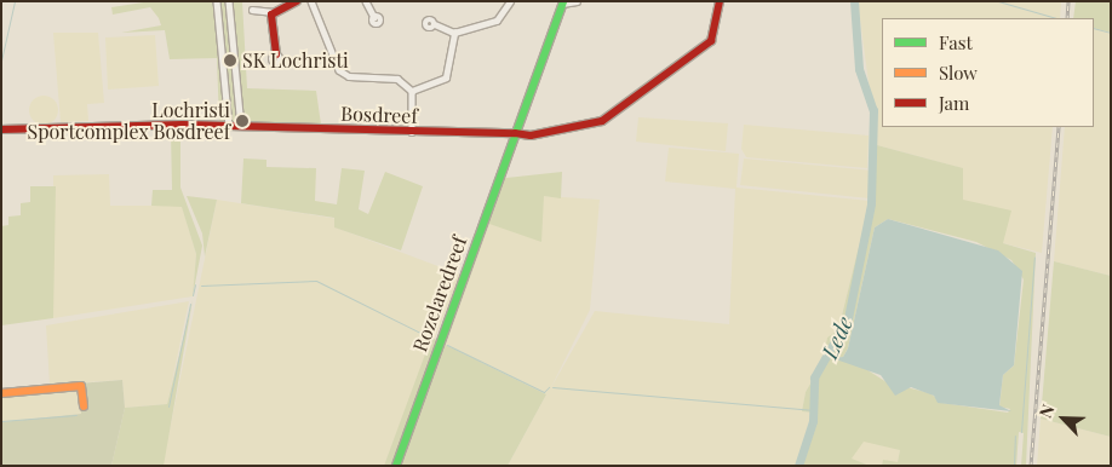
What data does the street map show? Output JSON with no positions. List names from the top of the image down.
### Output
{
  "streets": {
    "street": ["Bosdreef", "Rozelaredreef"]
  },
  "crossings": [
    ["Bosdreef", "Rozelaredreef"]
  ],
  "water": ["Lede"],
  "places": ["SK Lochristi", "Lochristi Sportcomplex Bosdreef"],
  "legend": ["Fast", "Slow", "Jam"],
  "north": "top left"
}
